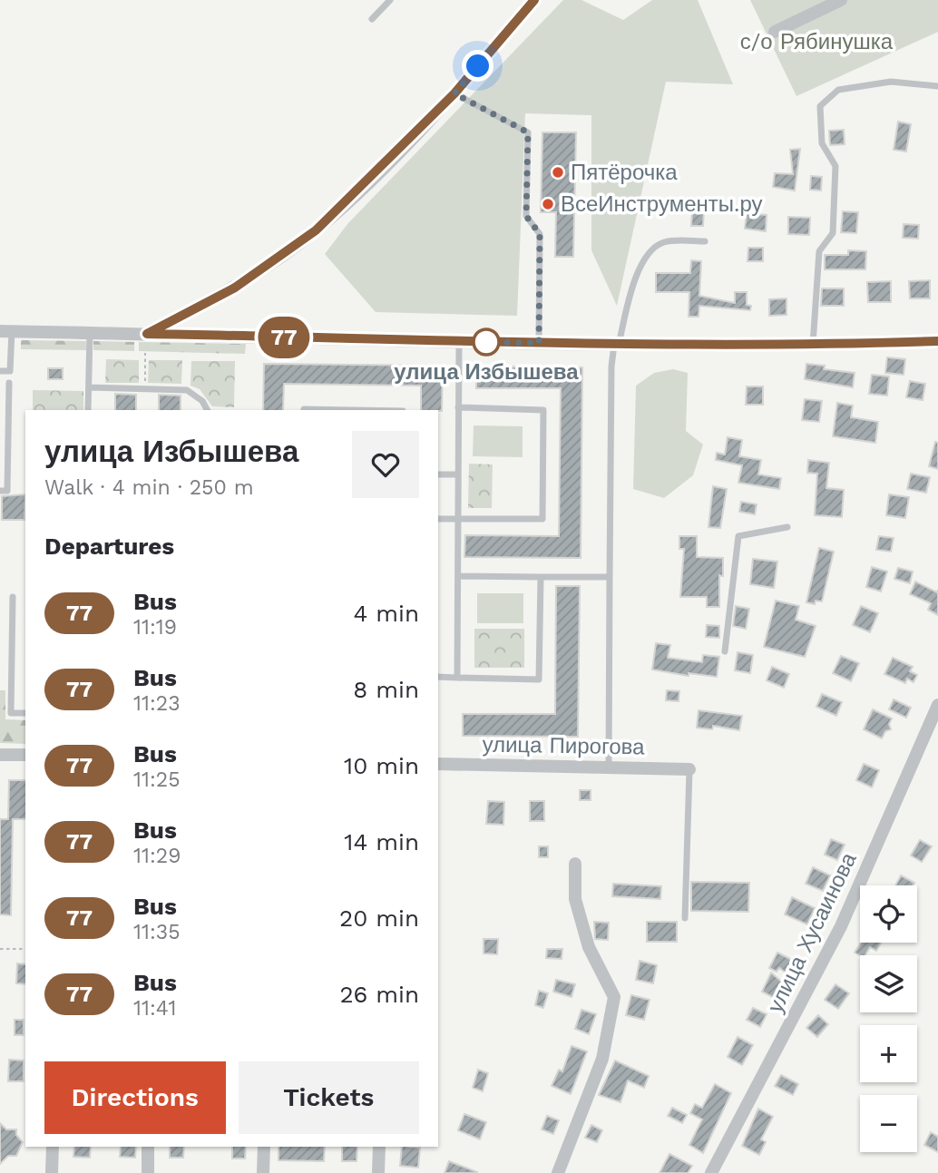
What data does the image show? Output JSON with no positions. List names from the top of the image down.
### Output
{
  "streets": {
    "street": ["улица Пирогова", "улица Хусаинова"]
  },
  "parks": ["с/о Рябинушка"],
  "places": ["Пятёрочка", "ВсеИнструменты.ру", "улица Избышева"],
  "lines": ["bus line 77"],
  "page": {
    "on_map": "77",
    "heading": [
      ["улица Избышева", "Walk · 4 min · 250 m"],
      "Departures"
    ],
    "list": [
      {
        "mark": "77",
        "name": "Bus",
        "note": "11:19",
        "value": "4 min"
      },
      {
        "mark": "77",
        "name": "Bus",
        "note": "11:23",
        "value": "8 min"
      },
      {
        "mark": "77",
        "name": "Bus",
        "note": "11:25",
        "value": "10 min"
      },
      {
        "mark": "77",
        "name": "Bus",
        "note": "11:29",
        "value": "14 min"
      },
      {
        "mark": "77",
        "name": "Bus",
        "note": "11:35",
        "value": "20 min"
      },
      {
        "mark": "77",
        "name": "Bus",
        "note": "11:41",
        "value": "26 min"
      }
    ],
    "map_buttons": ["+", "−"],
    "buttons": ["Directions", "Tickets"]
  }
}
